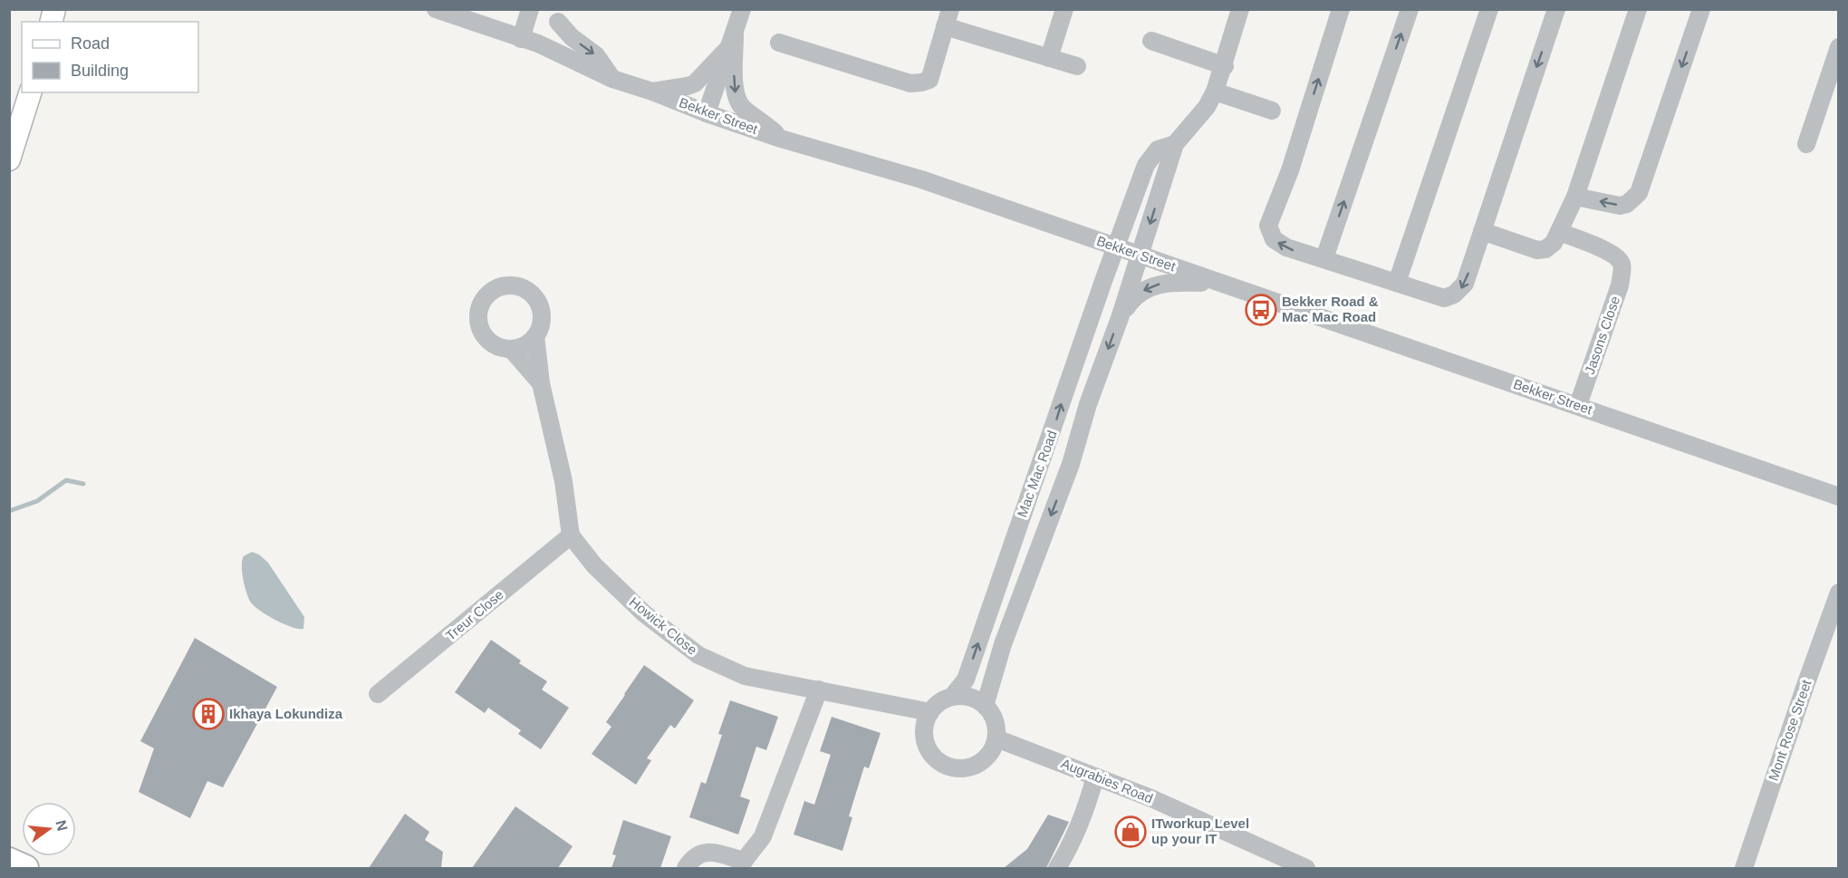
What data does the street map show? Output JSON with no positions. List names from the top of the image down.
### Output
{
  "streets": {
    "street": [
      "Bekker Street",
      "Jasons Close",
      "Mac Mac Road",
      "Treur Close",
      "Howick Close",
      "Mont Rose Street",
      "Augrabies Road"
    ]
  },
  "crossings": [
    ["Bekker Street", "Jasons Close"],
    ["Bekker Street", "Mac Mac Road"],
    ["Mac Mac Road", "Howick Close"],
    ["Mac Mac Road", "Augrabies Road"],
    ["Treur Close", "Howick Close"],
    ["Howick Close", "Augrabies Road"]
  ],
  "places": {
    "bus stop": ["Bekker Road & Mac Mac Road"],
    "building": ["Ikhaya Lokundiza"],
    "shop": ["ITworkup Level up your IT"]
  },
  "legend": ["Road", "Building"],
  "north": "right"
}
